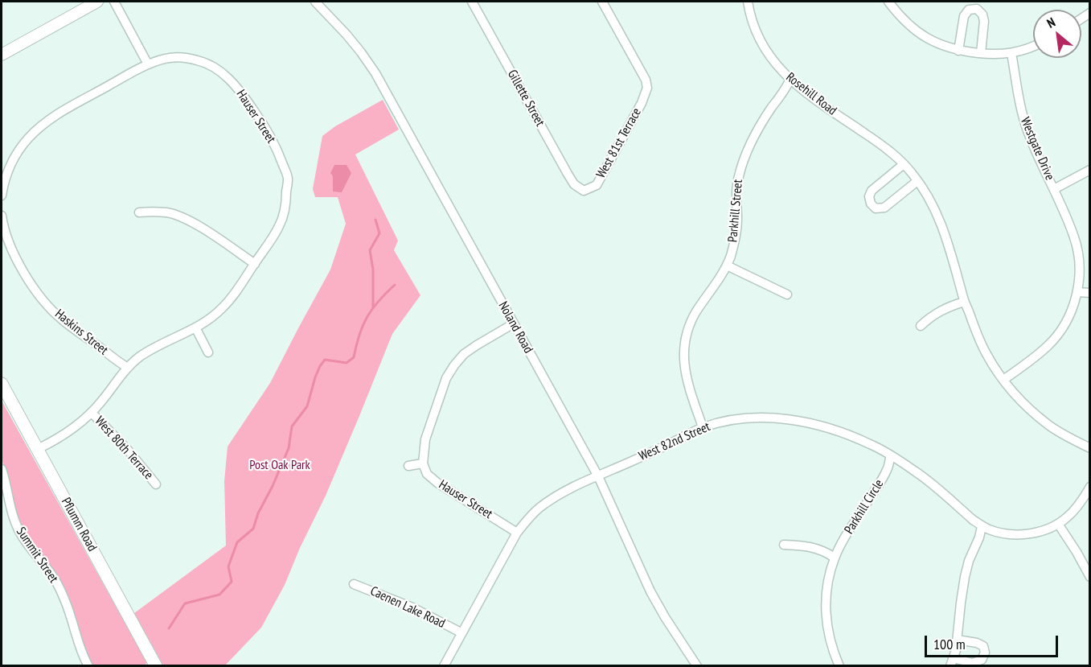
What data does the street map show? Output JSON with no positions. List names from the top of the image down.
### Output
{
  "streets": {
    "main road": ["Pflumm Road"],
    "street": [
      "Rosehill Road",
      "Gillette Street",
      "Hauser Street",
      "West 81st Terrace",
      "Westgate Drive",
      "Parkhill Street",
      "Noland Road",
      "Haskins Street",
      "West 82nd Street",
      "West 80th Terrace",
      "Parkhill Circle",
      "Summit Street",
      "Caenen Lake Road"
    ]
  },
  "crossings": [
    ["Rosehill Road", "Westgate Drive"],
    ["Rosehill Road", "Parkhill Street"],
    ["Gillette Street", "West 81st Terrace"],
    ["Hauser Street", "West 82nd Street"],
    ["Hauser Street", "West 80th Terrace"],
    ["Parkhill Street", "West 82nd Street"],
    ["Noland Road", "West 82nd Street"],
    ["Haskins Street", "West 80th Terrace"],
    ["West 82nd Street", "Parkhill Circle"],
    ["West 82nd Street", "Caenen Lake Road"],
    ["West 80th Terrace", "Pflumm Road"]
  ],
  "parks": ["Post Oak Park"],
  "scale_bar": "100 m",
  "north": "top left"
}
